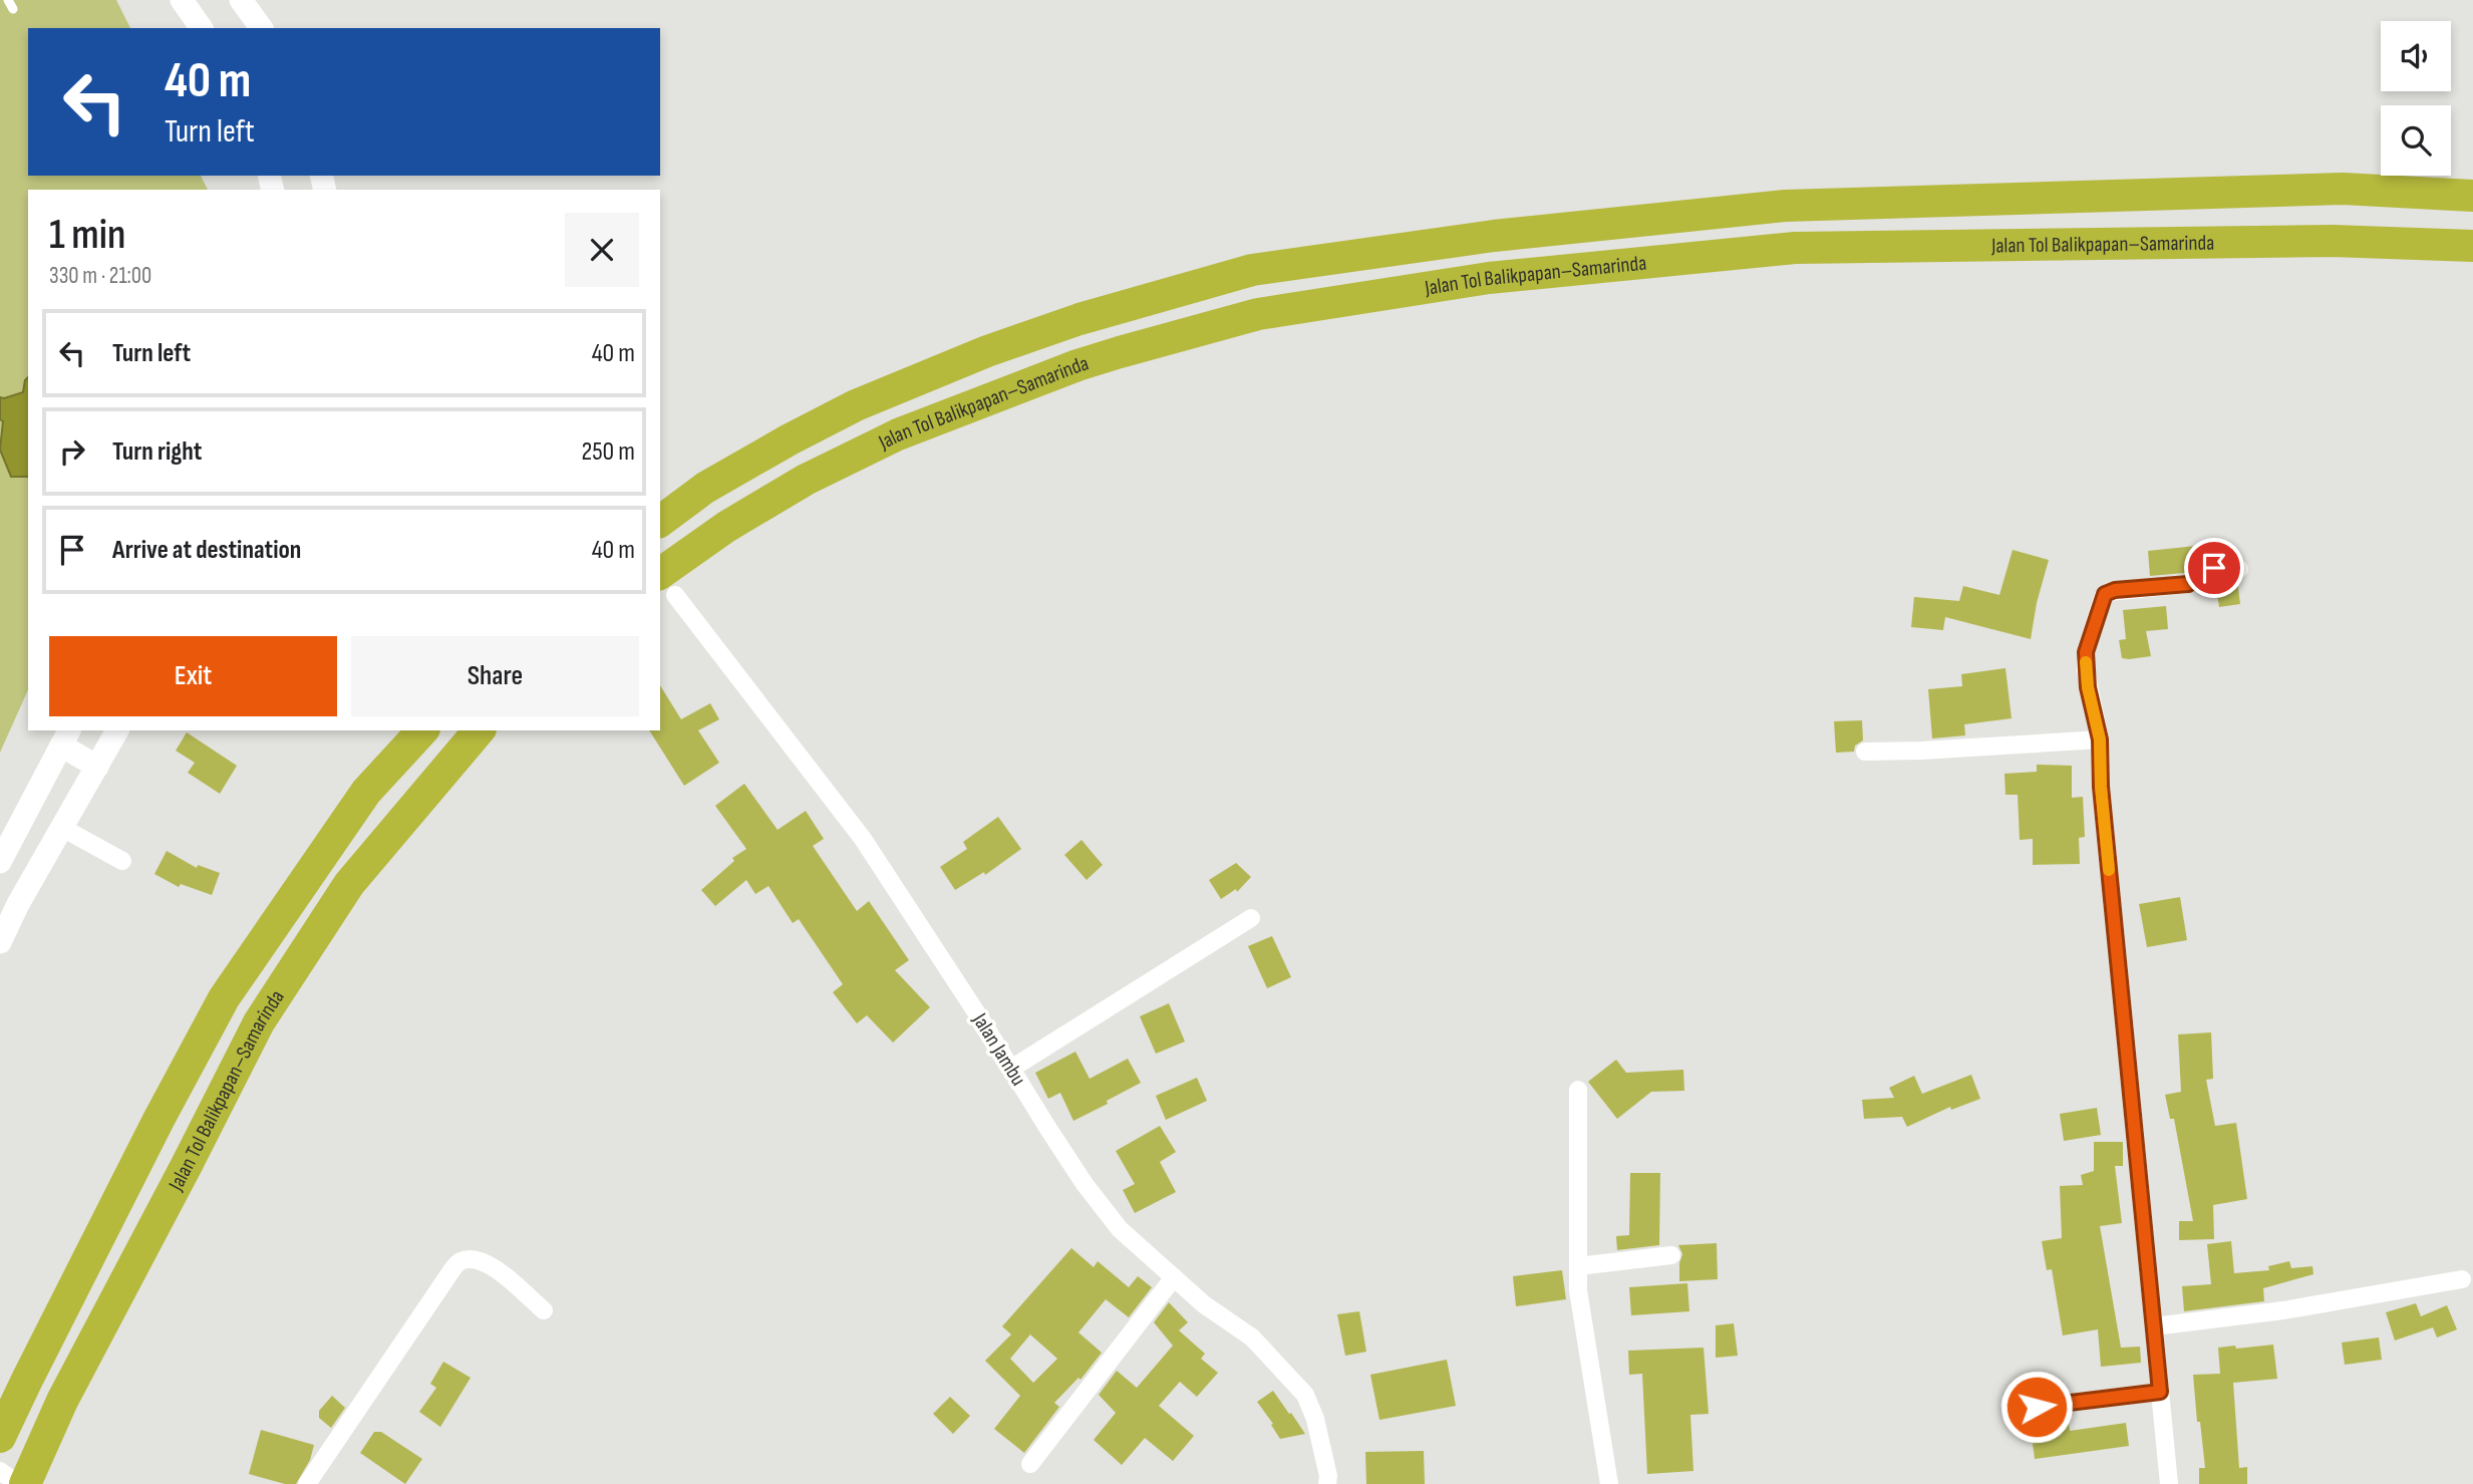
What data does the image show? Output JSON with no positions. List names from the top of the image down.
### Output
{
  "streets": {
    "highway": ["Jalan Tol Balikpapan–Samarinda"],
    "street": ["Jalan Jambu"]
  },
  "crossings": [
    ["Jalan Tol Balikpapan–Samarinda", "Jalan Jambu"]
  ],
  "page": {
    "turn": ["40 m", "Turn left"],
    "heading": ["1 min", "330 m · 21:00"],
    "list": [
      {
        "name": "Turn left",
        "value": "40 m"
      },
      {
        "name": "Turn right",
        "value": "250 m"
      },
      {
        "name": "Arrive at destination",
        "value": "40 m"
      }
    ],
    "buttons": ["Exit", "Share"]
  }
}
